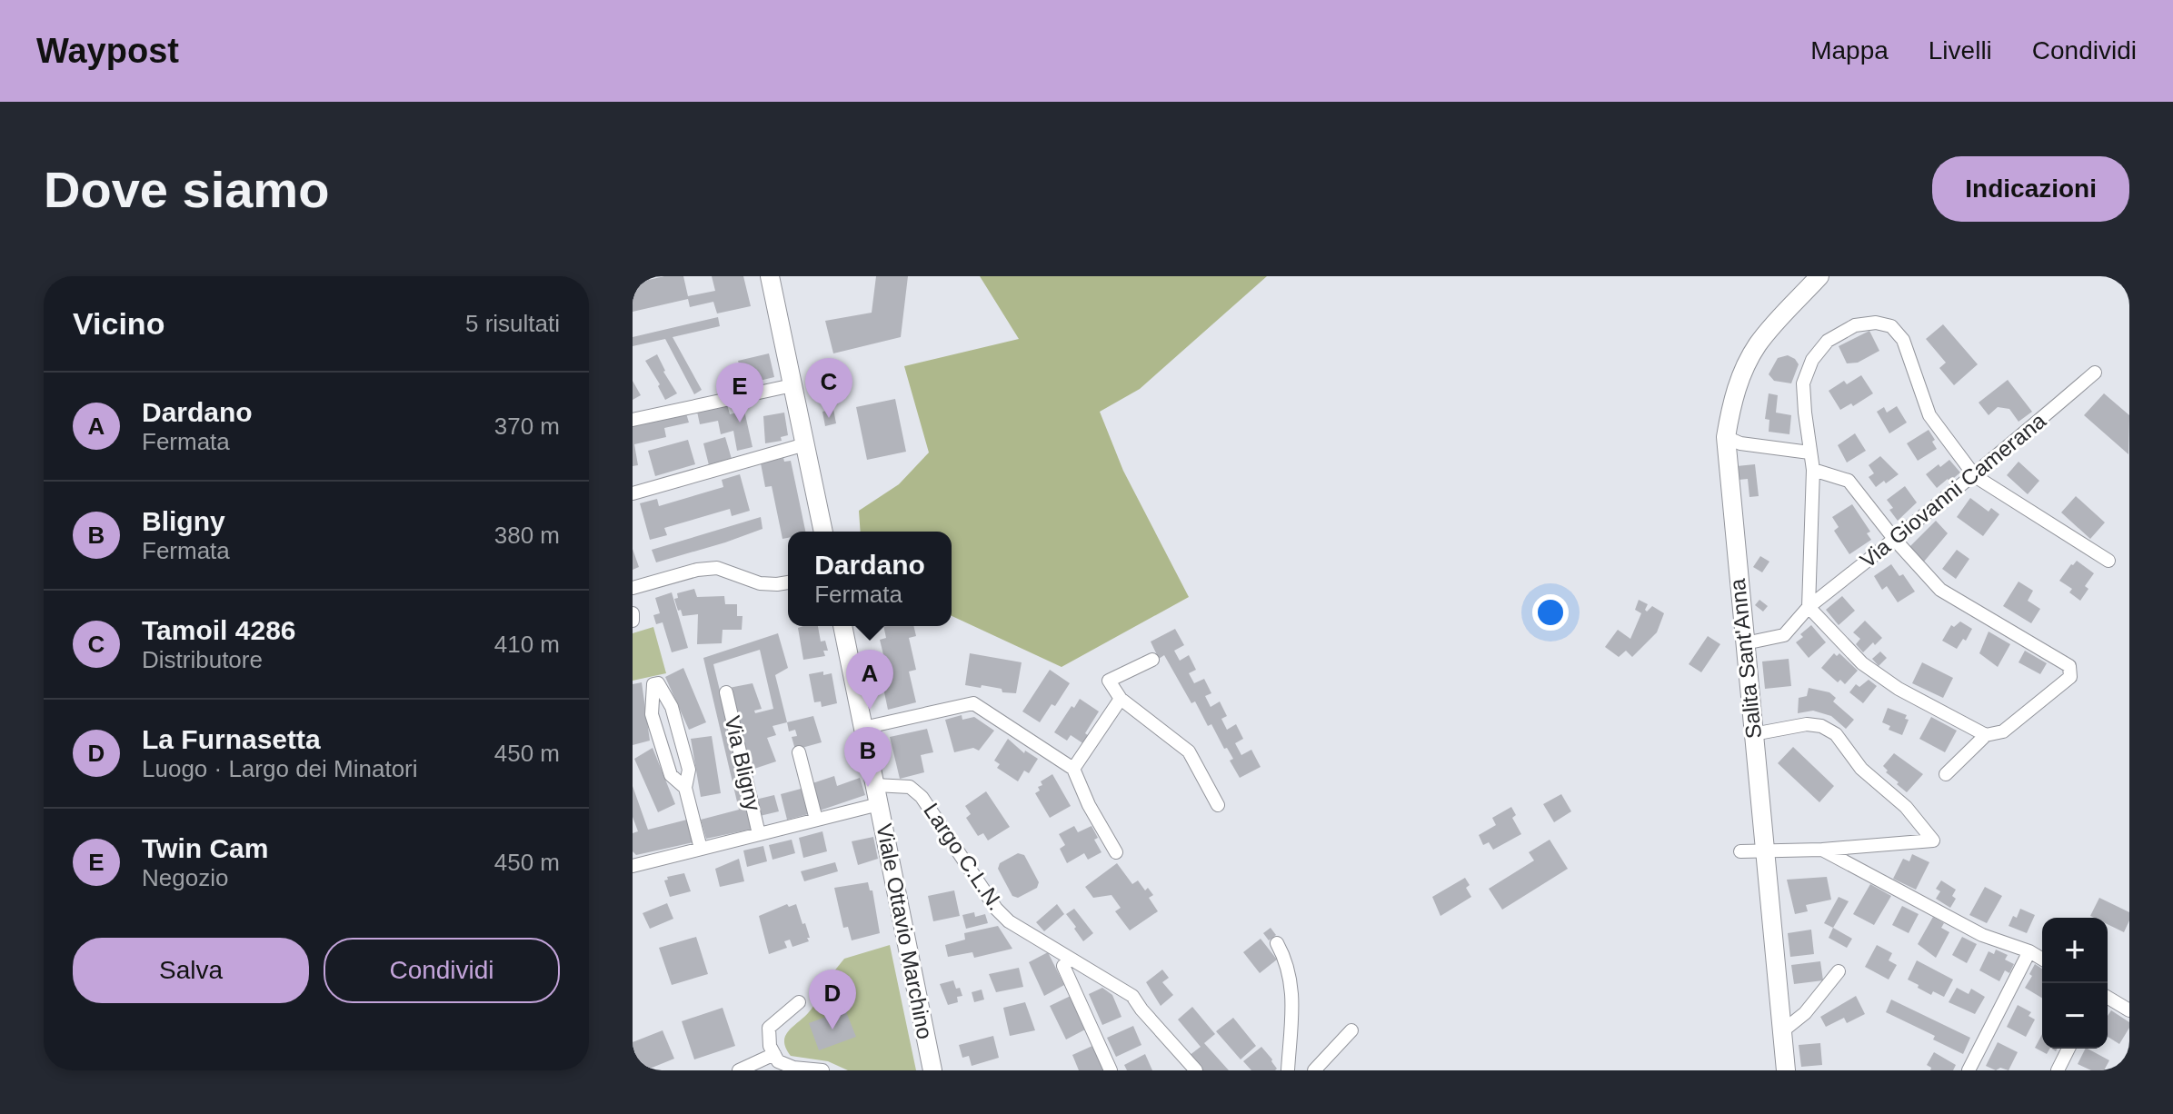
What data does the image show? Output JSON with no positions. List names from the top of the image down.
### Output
{
  "streets": {
    "street": [
      "Via Giovanni Camerana",
      "Salita Sant'Anna",
      "Via Bligny",
      "Largo C.L.N.",
      "Viale Ottavio Marchino"
    ]
  },
  "crossings": [
    ["Via Giovanni Camerana", "Salita Sant'Anna"],
    ["Via Bligny", "Largo C.L.N."],
    ["Via Bligny", "Viale Ottavio Marchino"],
    ["Largo C.L.N.", "Viale Ottavio Marchino"]
  ],
  "page": {
    "header": "Waypost",
    "nav": ["Mappa", "Livelli", "Condividi"],
    "buttons": [
      "Indicazioni",
      ["Salva", "Condividi"]
    ],
    "title": "Dove siamo",
    "heading": ["Vicino", "5 risultati"],
    "pins": [
      "C",
      "E",
      "A",
      "B",
      "D"
    ],
    "list": [
      {
        "mark": "A",
        "name": "Dardano",
        "note": "Fermata",
        "value": "370 m"
      },
      {
        "mark": "B",
        "name": "Bligny",
        "note": "Fermata",
        "value": "380 m"
      },
      {
        "mark": "C",
        "name": "Tamoil 4286",
        "note": "Distributore",
        "value": "410 m"
      },
      {
        "mark": "D",
        "name": "La Furnasetta",
        "note": "Luogo · Largo dei Minatori",
        "value": "450 m"
      },
      {
        "mark": "E",
        "name": "Twin Cam",
        "note": "Negozio",
        "value": "450 m"
      }
    ],
    "popup": ["Dardano", "Fermata"],
    "map_buttons": ["+", "−"]
  }
}
